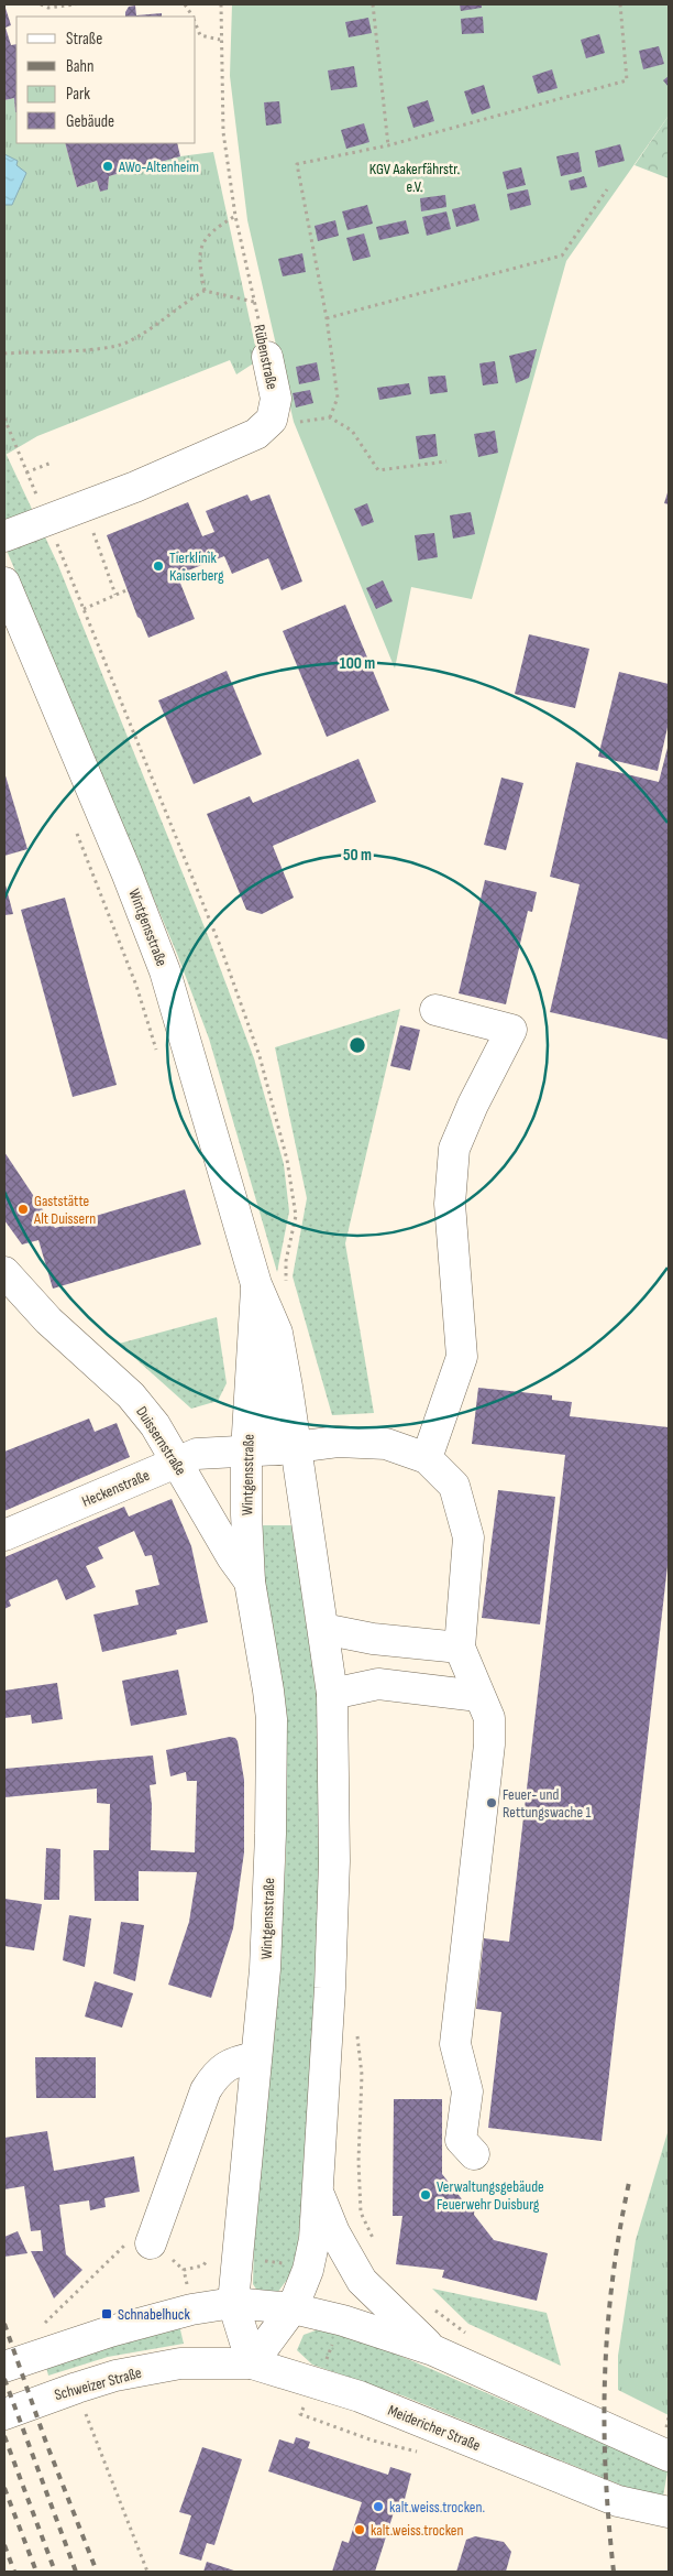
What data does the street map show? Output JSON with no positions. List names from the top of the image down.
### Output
{
  "streets": {
    "main road": [
      "Rübenstraße",
      "Wintgensstraße",
      "Duissernstraße",
      "Heckenstraße",
      "Schweizer Straße",
      "Meidericher Straße"
    ]
  },
  "crossings": [
    ["Wintgensstraße", "Duissernstraße"],
    ["Wintgensstraße", "Heckenstraße"],
    ["Wintgensstraße", "Meidericher Straße"],
    ["Duissernstraße", "Heckenstraße"],
    ["Schweizer Straße", "Meidericher Straße"]
  ],
  "parks": ["KGV Aakerfährstr. e.V."],
  "places": {
    "other": [
      "AWo-Altenheim",
      "Tierklinik Kaiserberg",
      "Gaststätte Alt Duissern",
      "Feuer- und Rettungswache 1",
      "Verwaltungsgebäude Feuerwehr Duisburg",
      "kalt.weiss.trocken.",
      "kalt.weiss.trocken"
    ],
    "transit": ["Schnabelhuck"]
  },
  "legend": [
    "Straße",
    "Bahn",
    "Park",
    "Gebäude"
  ],
  "rings": ["100 m", "50 m"]
}
